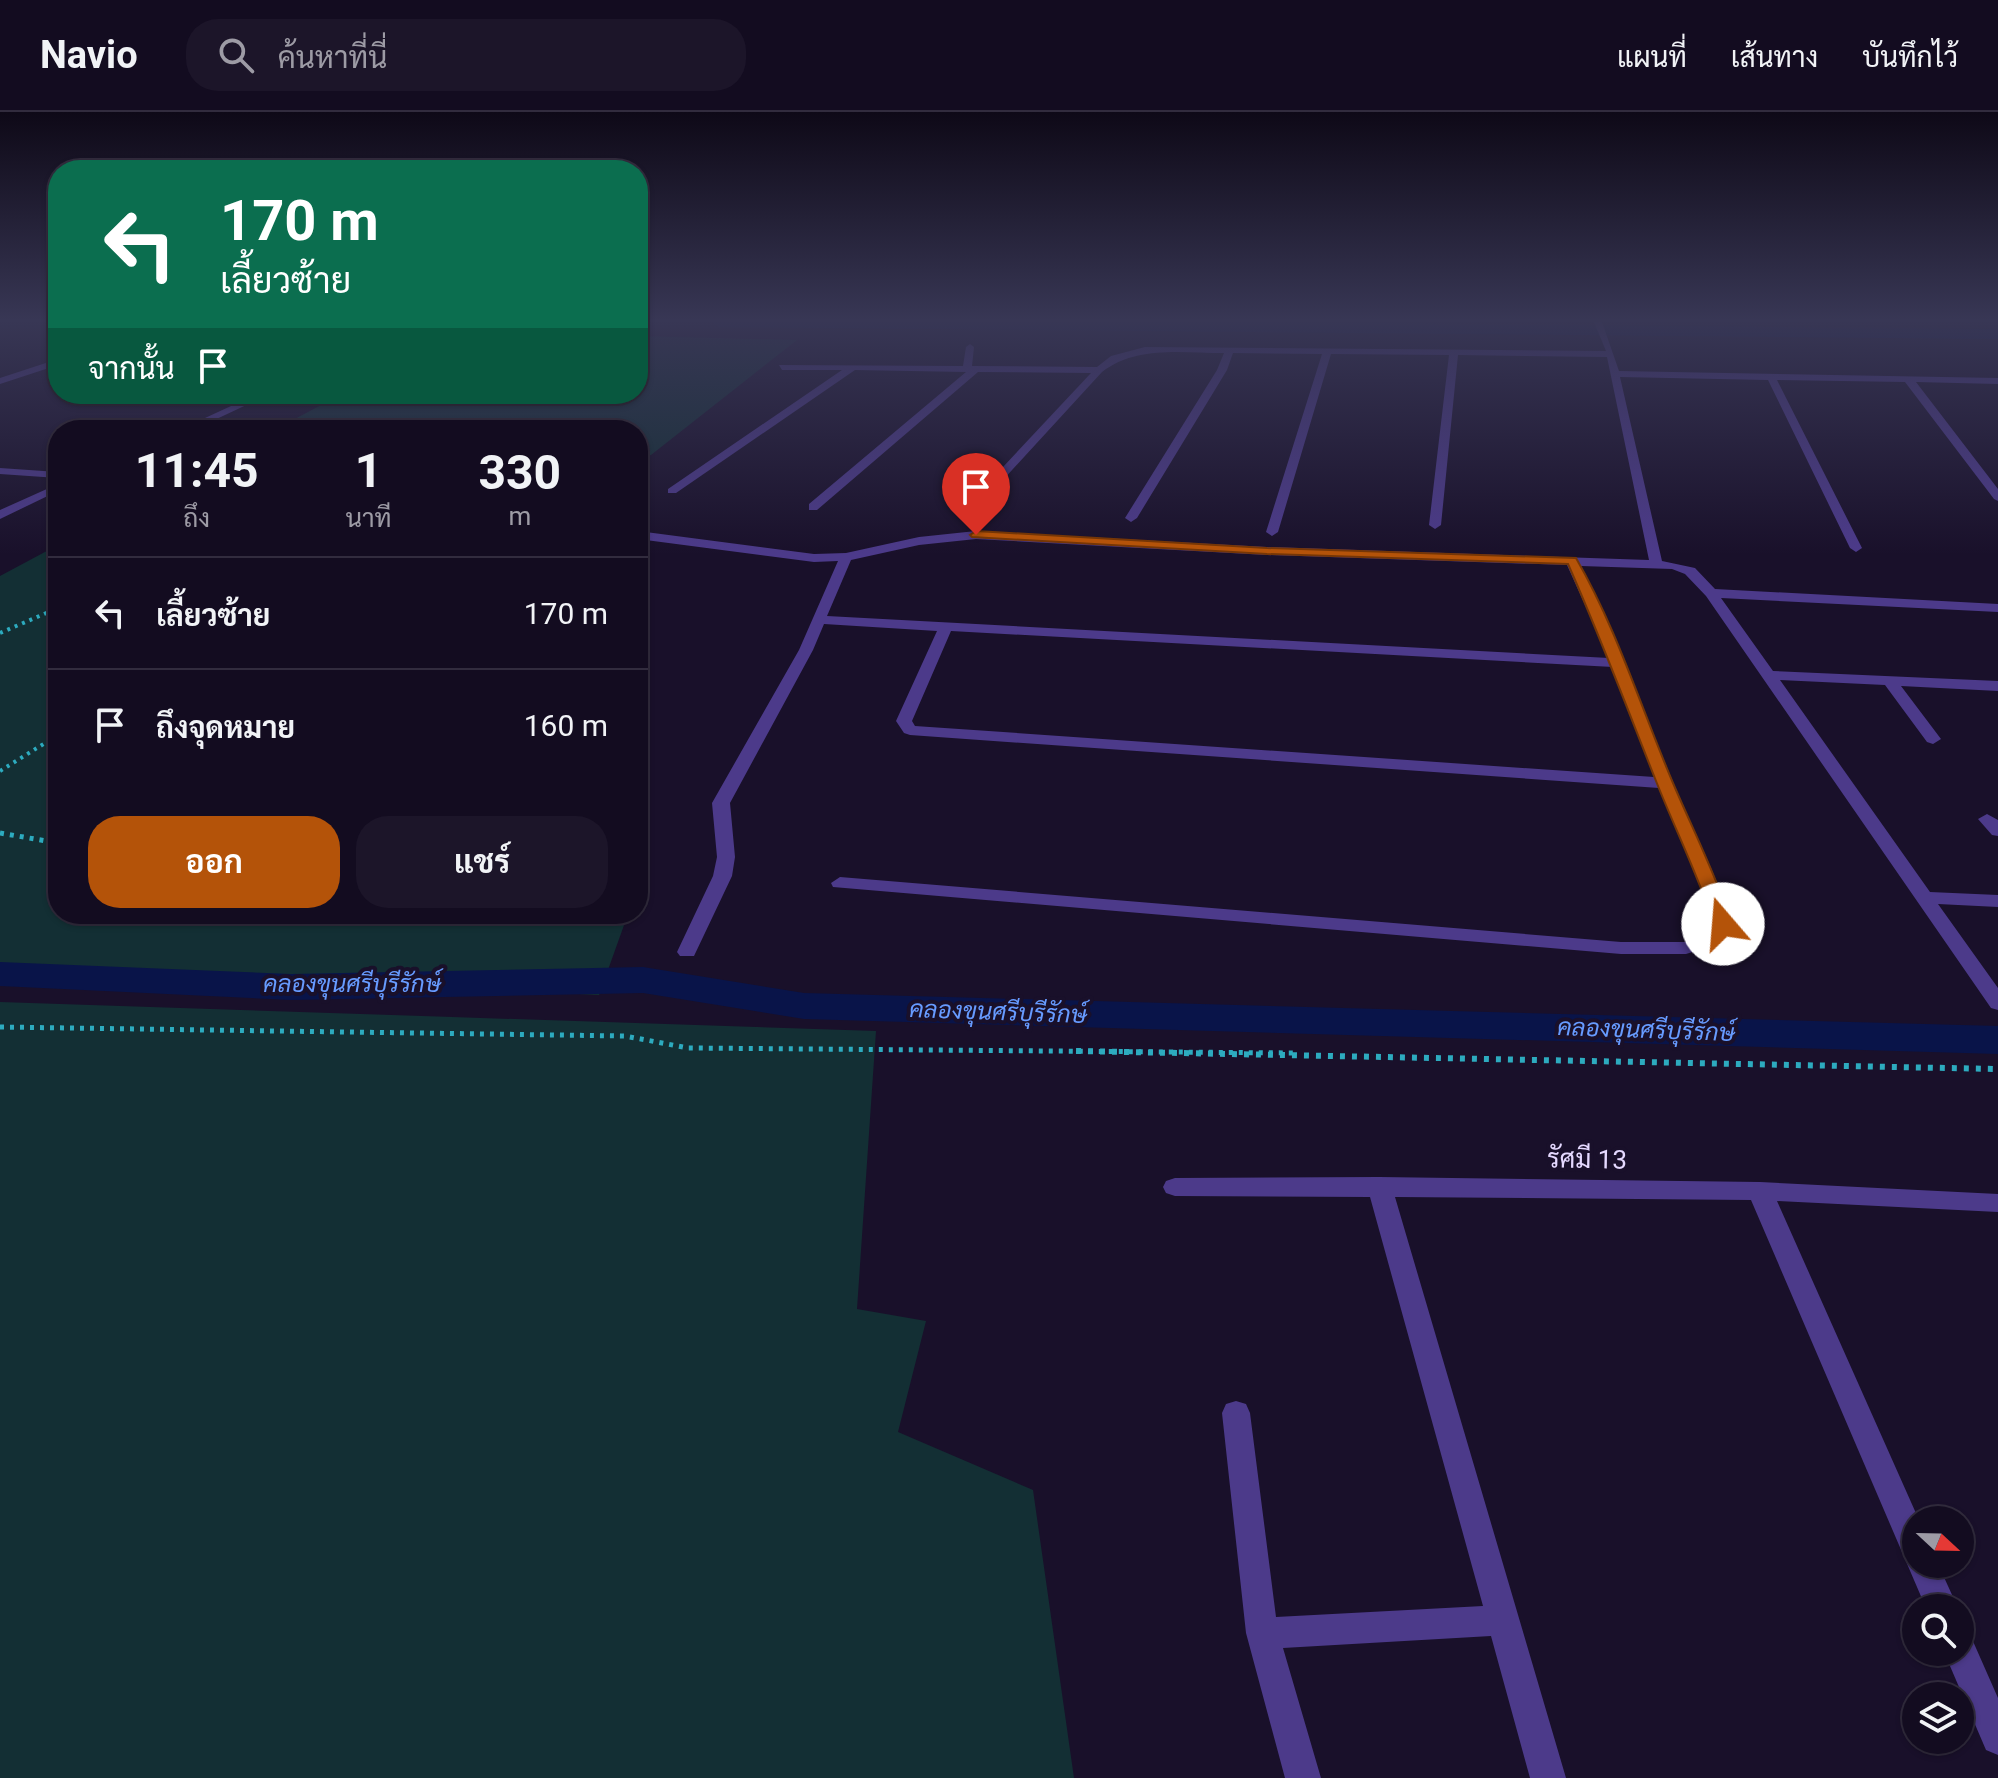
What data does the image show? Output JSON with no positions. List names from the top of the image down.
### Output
{
  "streets": {
    "street": ["รัศมี 13"]
  },
  "water": ["คลองขุนศรีบุรีรักษ์"],
  "north": "right",
  "page": {
    "header": "Navio",
    "search": "ค้นหาที่นี่",
    "nav": ["แผนที่", "เส้นทาง", "บันทึกไว้"],
    "turn": ["170 m", "เลี้ยวซ้าย"],
    "then": "จากนั้น",
    "eta": [
      "11:45",
      "ถึง",
      "1",
      "นาที",
      "330",
      "m"
    ],
    "list": [
      {
        "name": "เลี้ยวซ้าย",
        "value": "170 m"
      },
      {
        "name": "ถึงจุดหมาย",
        "value": "160 m"
      }
    ],
    "buttons": ["ออก", "แชร์"]
  }
}
